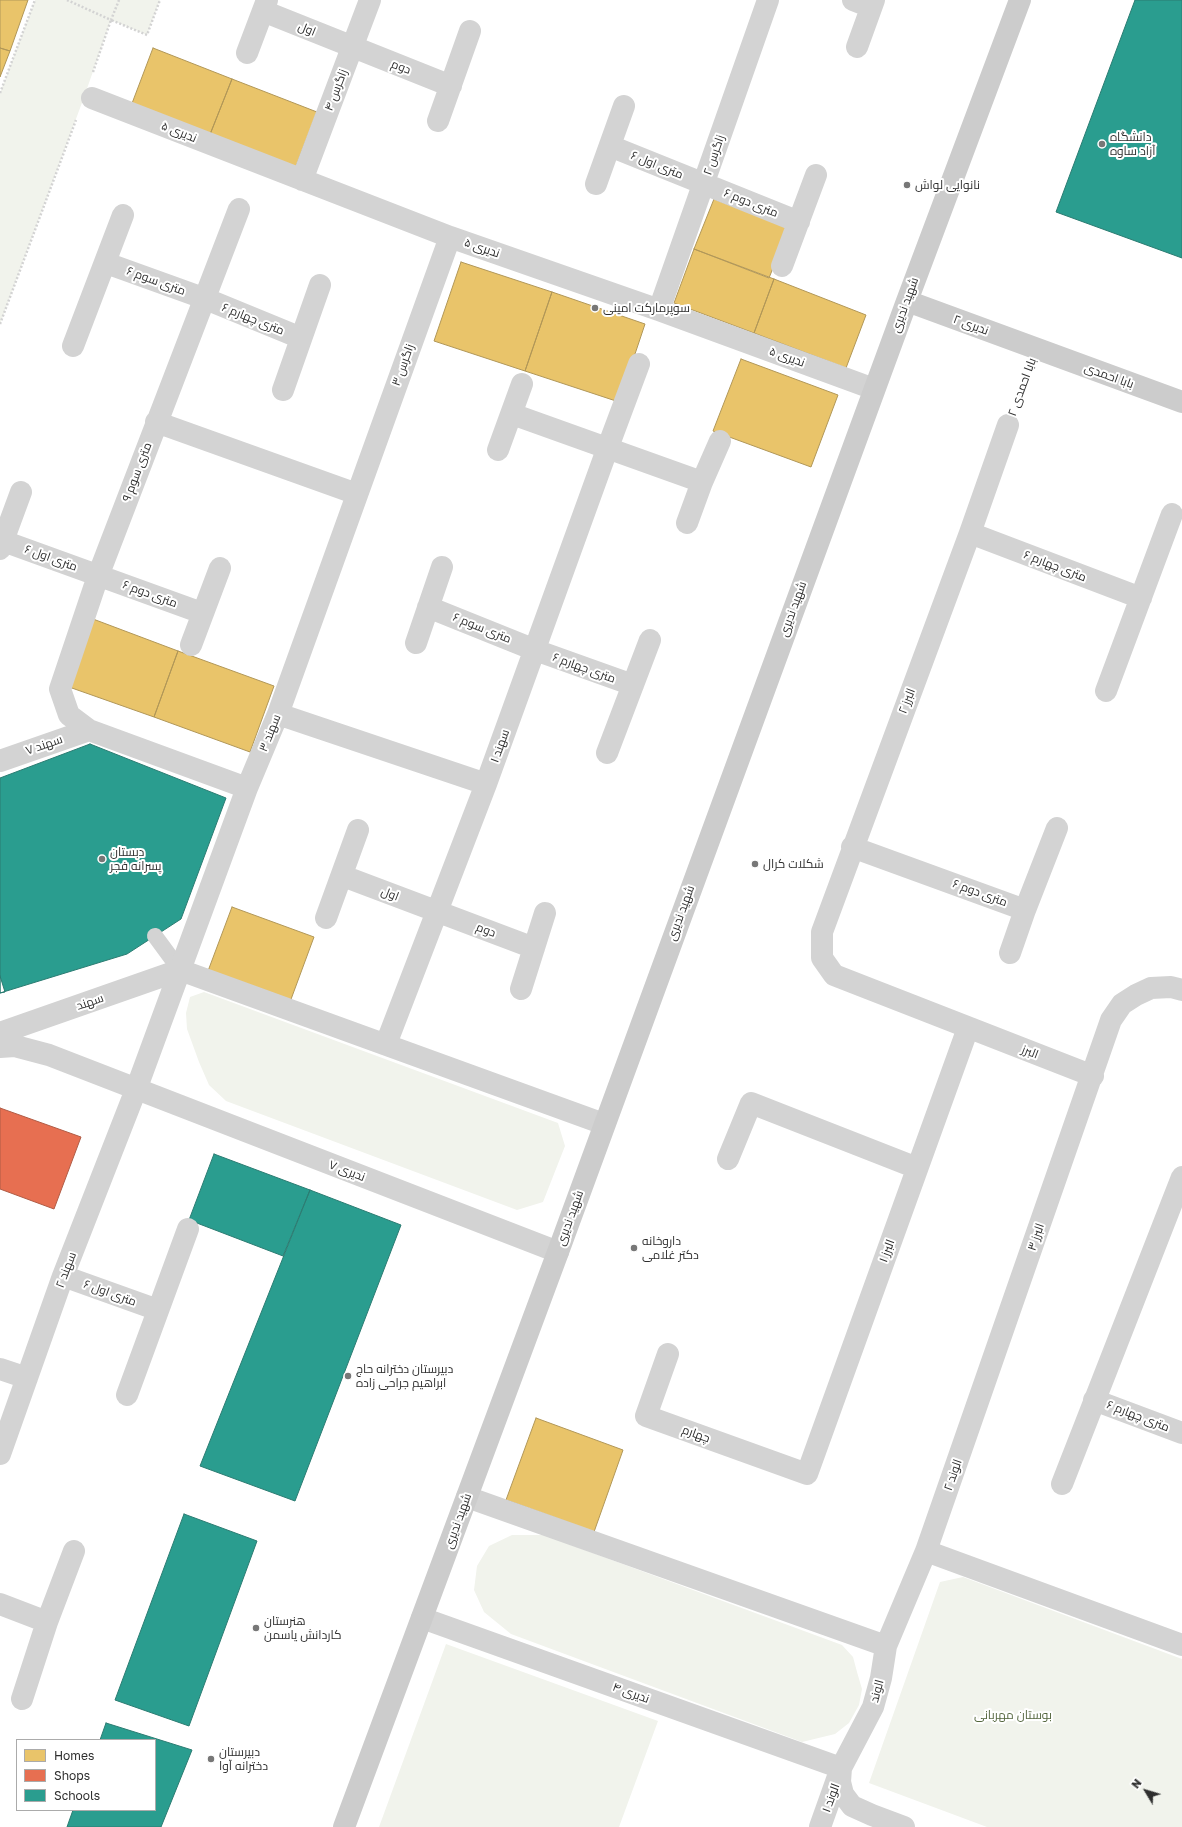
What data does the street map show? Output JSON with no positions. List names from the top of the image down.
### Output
{
  "streets": {
    "street": [
      "اول",
      "دوم",
      "زاگرس ۴",
      "ندیری ۵",
      "زاگرس ۲",
      "۶ متری اول",
      "۶ متری دوم",
      "۶ متری سوم",
      "شهید ندیری",
      "۶ متری چهارم",
      "ندیری ۲",
      "زاگرس ۳",
      "بابا احمدی",
      "۹ متری سوم",
      "البرز ۲",
      "سهند ۳",
      "سهند ۷",
      "سهند ۱",
      "سهند",
      "البرز",
      "ندیری ۷",
      "البرز ۳",
      "البرز ۱",
      "سهند ۲",
      "چهارم",
      "الوند ۲",
      "الوند",
      "ندیری ۴",
      "الوند ۱"
    ],
    "path": ["بابا احمدی ۲"]
  },
  "crossings": [
    ["اول", "دوم"],
    ["اول", "زاگرس ۴"],
    ["اول", "سهند ۱"],
    ["دوم", "زاگرس ۴"],
    ["دوم", "سهند ۱"],
    ["زاگرس ۴", "ندیری ۵"],
    ["ندیری ۵", "زاگرس ۲"],
    ["ندیری ۵", "شهید ندیری"],
    ["ندیری ۵", "زاگرس ۳"],
    ["زاگرس ۲", "۶ متری اول"],
    ["زاگرس ۲", "۶ متری دوم"],
    ["۶ متری اول", "۶ متری دوم"],
    ["۶ متری اول", "۹ متری سوم"],
    ["۶ متری اول", "سهند ۲"],
    ["۶ متری دوم", "۹ متری سوم"],
    ["۶ متری دوم", "البرز ۲"],
    ["۶ متری سوم", "۶ متری چهارم"],
    ["۶ متری سوم", "۹ متری سوم"],
    ["۶ متری سوم", "سهند ۱"],
    ["شهید ندیری", "ندیری ۲"],
    ["شهید ندیری", "ندیری ۷"],
    ["شهید ندیری", "ندیری ۴"],
    ["۶ متری چهارم", "۹ متری سوم"],
    ["۶ متری چهارم", "البرز ۲"],
    ["۶ متری چهارم", "سهند ۱"],
    ["ندیری ۲", "بابا احمدی"],
    ["ندیری ۲", "بابا احمدی ۲"],
    ["زاگرس ۳", "سهند ۳"],
    ["بابا احمدی", "بابا احمدی ۲"],
    ["بابا احمدی ۲", "البرز ۲"],
    ["۹ متری سوم", "سهند ۳"],
    ["۹ متری سوم", "سهند ۷"],
    ["البرز ۲", "البرز"],
    ["سهند ۳", "سهند"],
    ["سهند ۳", "سهند ۲"],
    ["سهند", "سهند ۲"],
    ["البرز", "البرز ۳"],
    ["البرز", "البرز ۱"],
    ["ندیری ۷", "سهند ۲"],
    ["البرز ۳", "الوند ۲"],
    ["البرز ۱", "چهارم"],
    ["الوند ۲", "الوند"],
    ["الوند", "ندیری ۴"],
    ["الوند", "الوند ۱"],
    ["ندیری ۴", "الوند ۱"]
  ],
  "parks": ["بوستان مهربانی"],
  "places": [
    "دانشگاه آزاد ساوه",
    "نانوایی لواش",
    "سوپرمارکت امینی",
    "دبستان پسرانه فجر",
    "شکلات کرال",
    "داروخانه دکتر غلامی",
    "دبیرستان دخترانه حاج ابراهیم جراحی زاده",
    "هنرستان کاردانش یاسمن",
    "دبیرستان دخترانه آوا"
  ],
  "legend": ["Homes", "Shops", "Schools"],
  "north": "top left"
}
